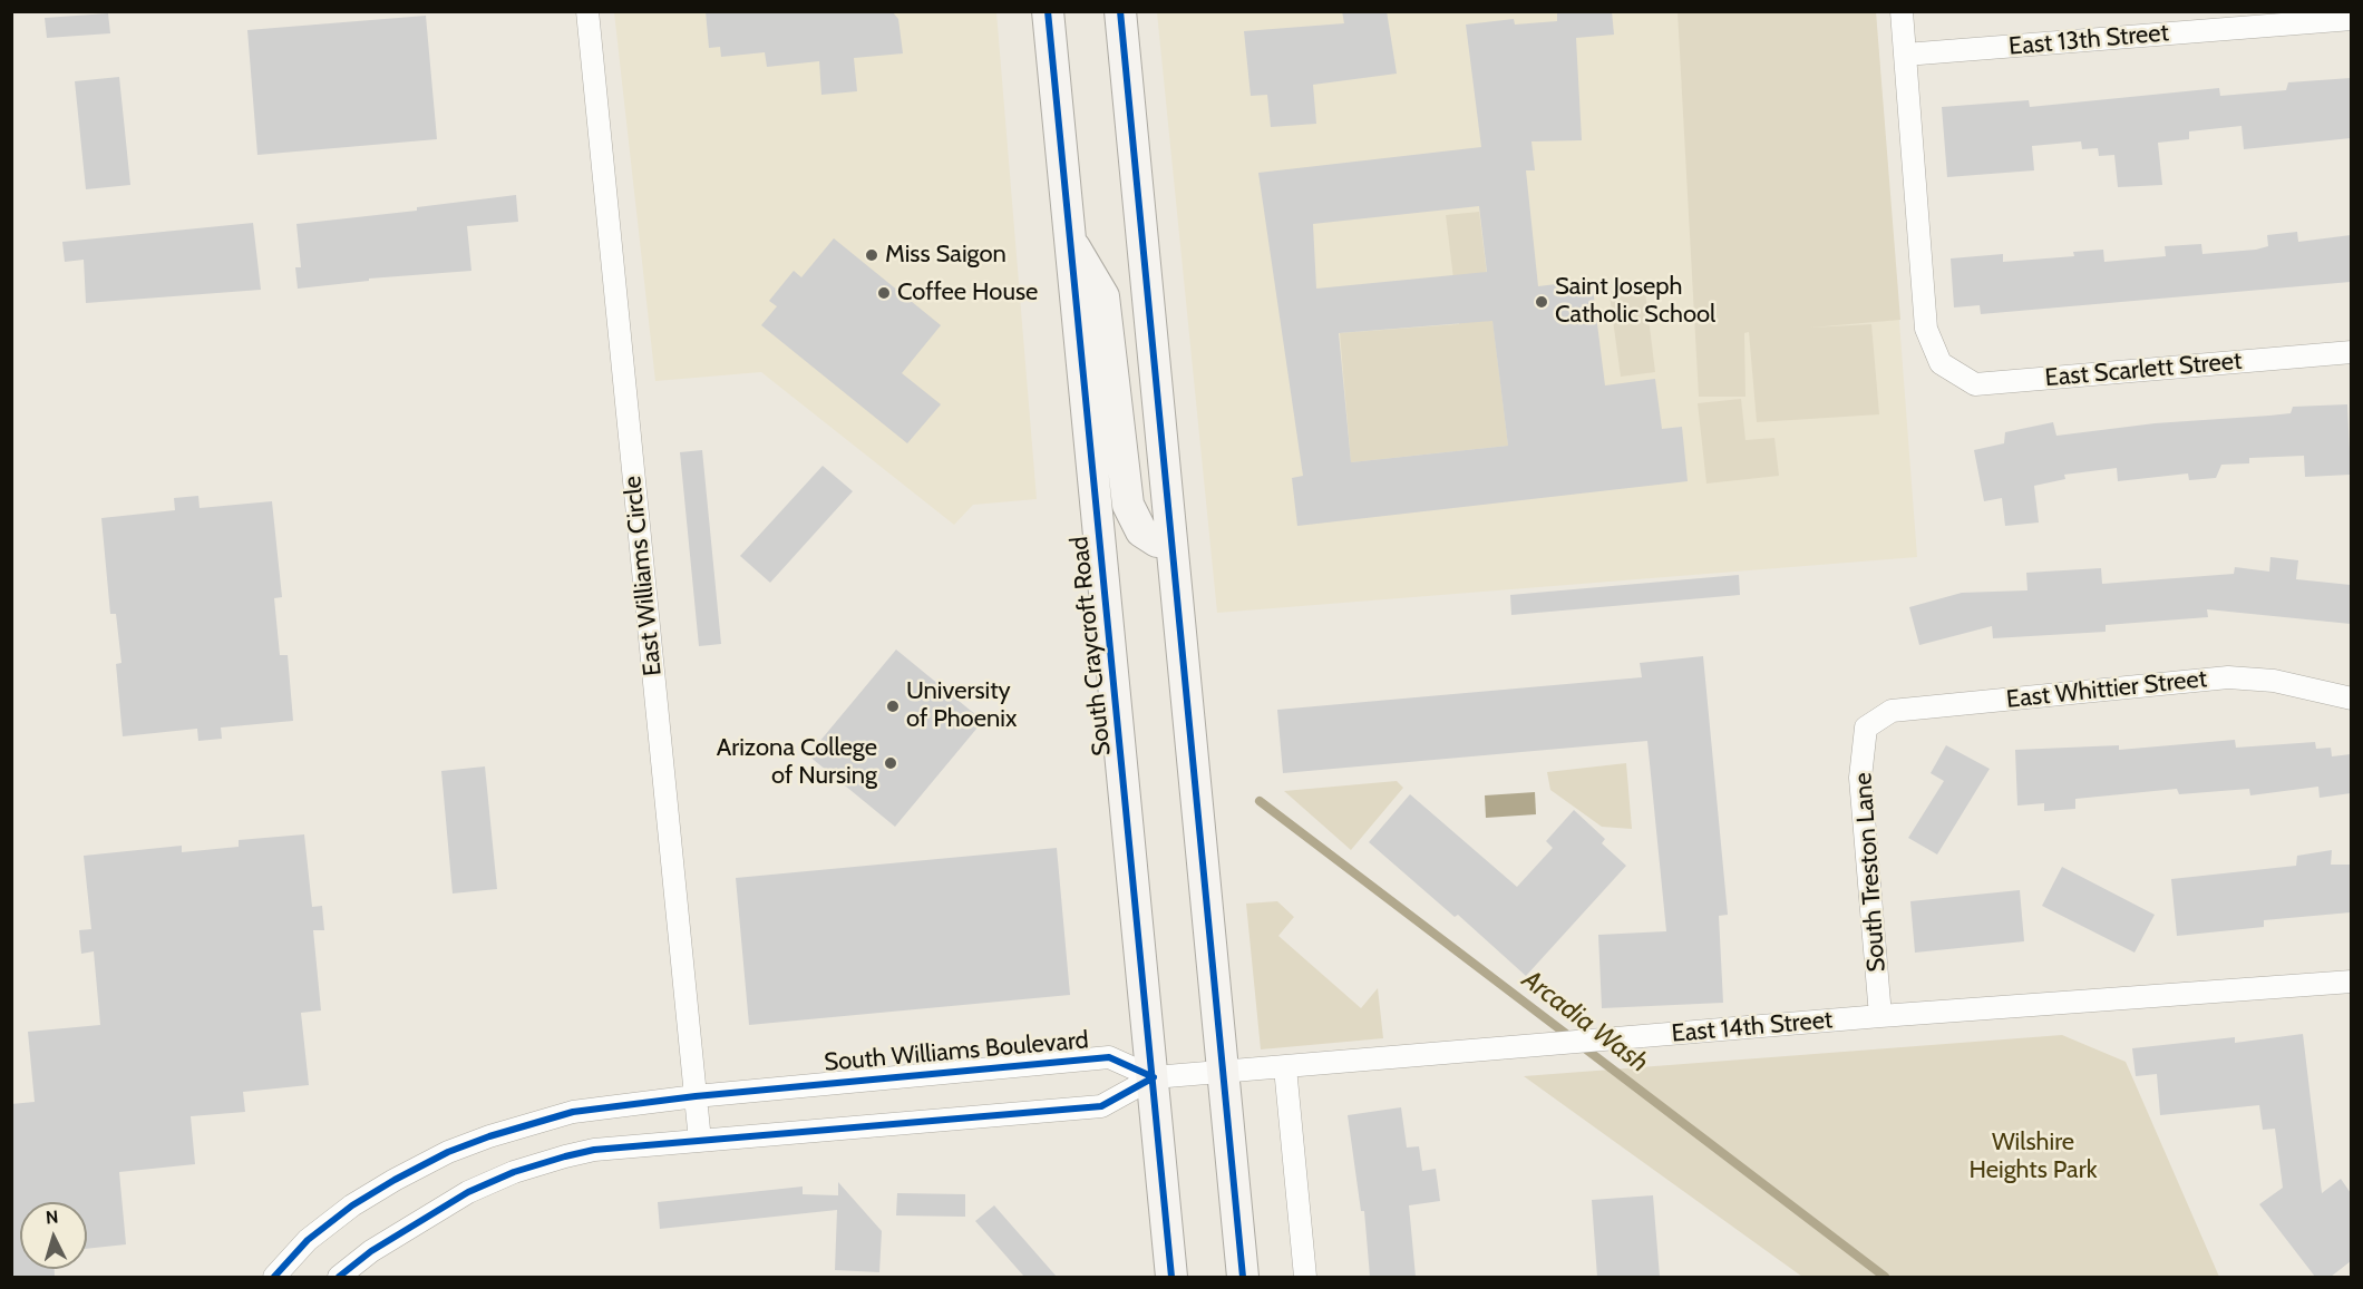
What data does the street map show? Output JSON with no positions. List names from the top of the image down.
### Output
{
  "streets": {
    "main road": ["South Craycroft Road"],
    "street": [
      "East 13th Street",
      "East Scarlett Street",
      "East Williams Circle",
      "East Whittier Street",
      "South Treston Lane",
      "East 14th Street",
      "South Williams Boulevard"
    ]
  },
  "crossings": [
    ["East 13th Street", "East Scarlett Street"],
    ["East Williams Circle", "South Williams Boulevard"],
    ["South Craycroft Road", "East 14th Street"],
    ["South Craycroft Road", "South Williams Boulevard"],
    ["East Whittier Street", "South Treston Lane"],
    ["South Treston Lane", "East 14th Street"],
    ["East 14th Street", "South Williams Boulevard"]
  ],
  "water": ["Arcadia Wash"],
  "parks": ["Wilshire Heights Park"],
  "places": [
    "Miss Saigon",
    "Coffee House",
    "Saint Joseph Catholic School",
    "University of Phoenix",
    "Arizona College of Nursing"
  ],
  "north": "top"
}
